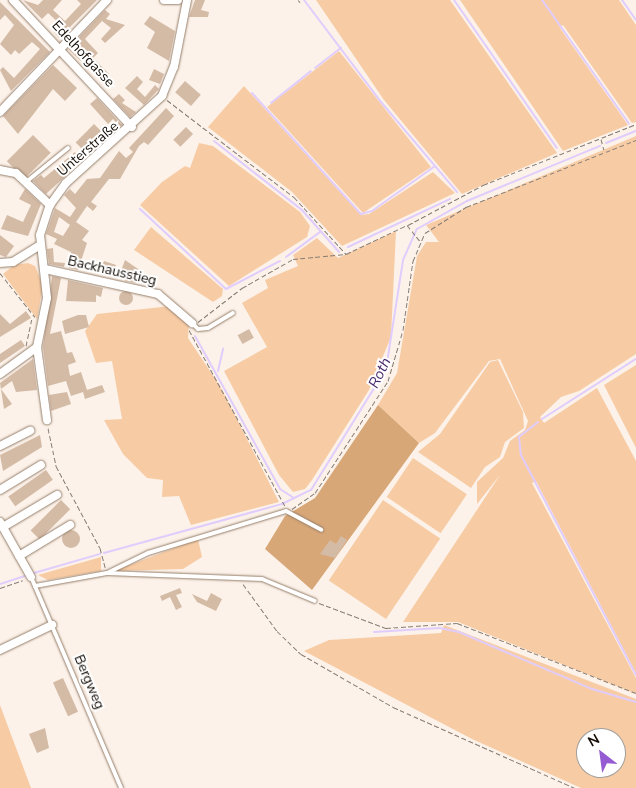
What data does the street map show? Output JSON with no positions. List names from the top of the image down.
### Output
{
  "streets": {
    "street": ["Edelhofgasse", "Unterstraße", "Backhausstieg"],
    "lane": ["Bergweg"]
  },
  "crossings": [
    ["Edelhofgasse", "Unterstraße"],
    ["Unterstraße", "Backhausstieg"]
  ],
  "water": ["Roth"],
  "north": "top left"
}
